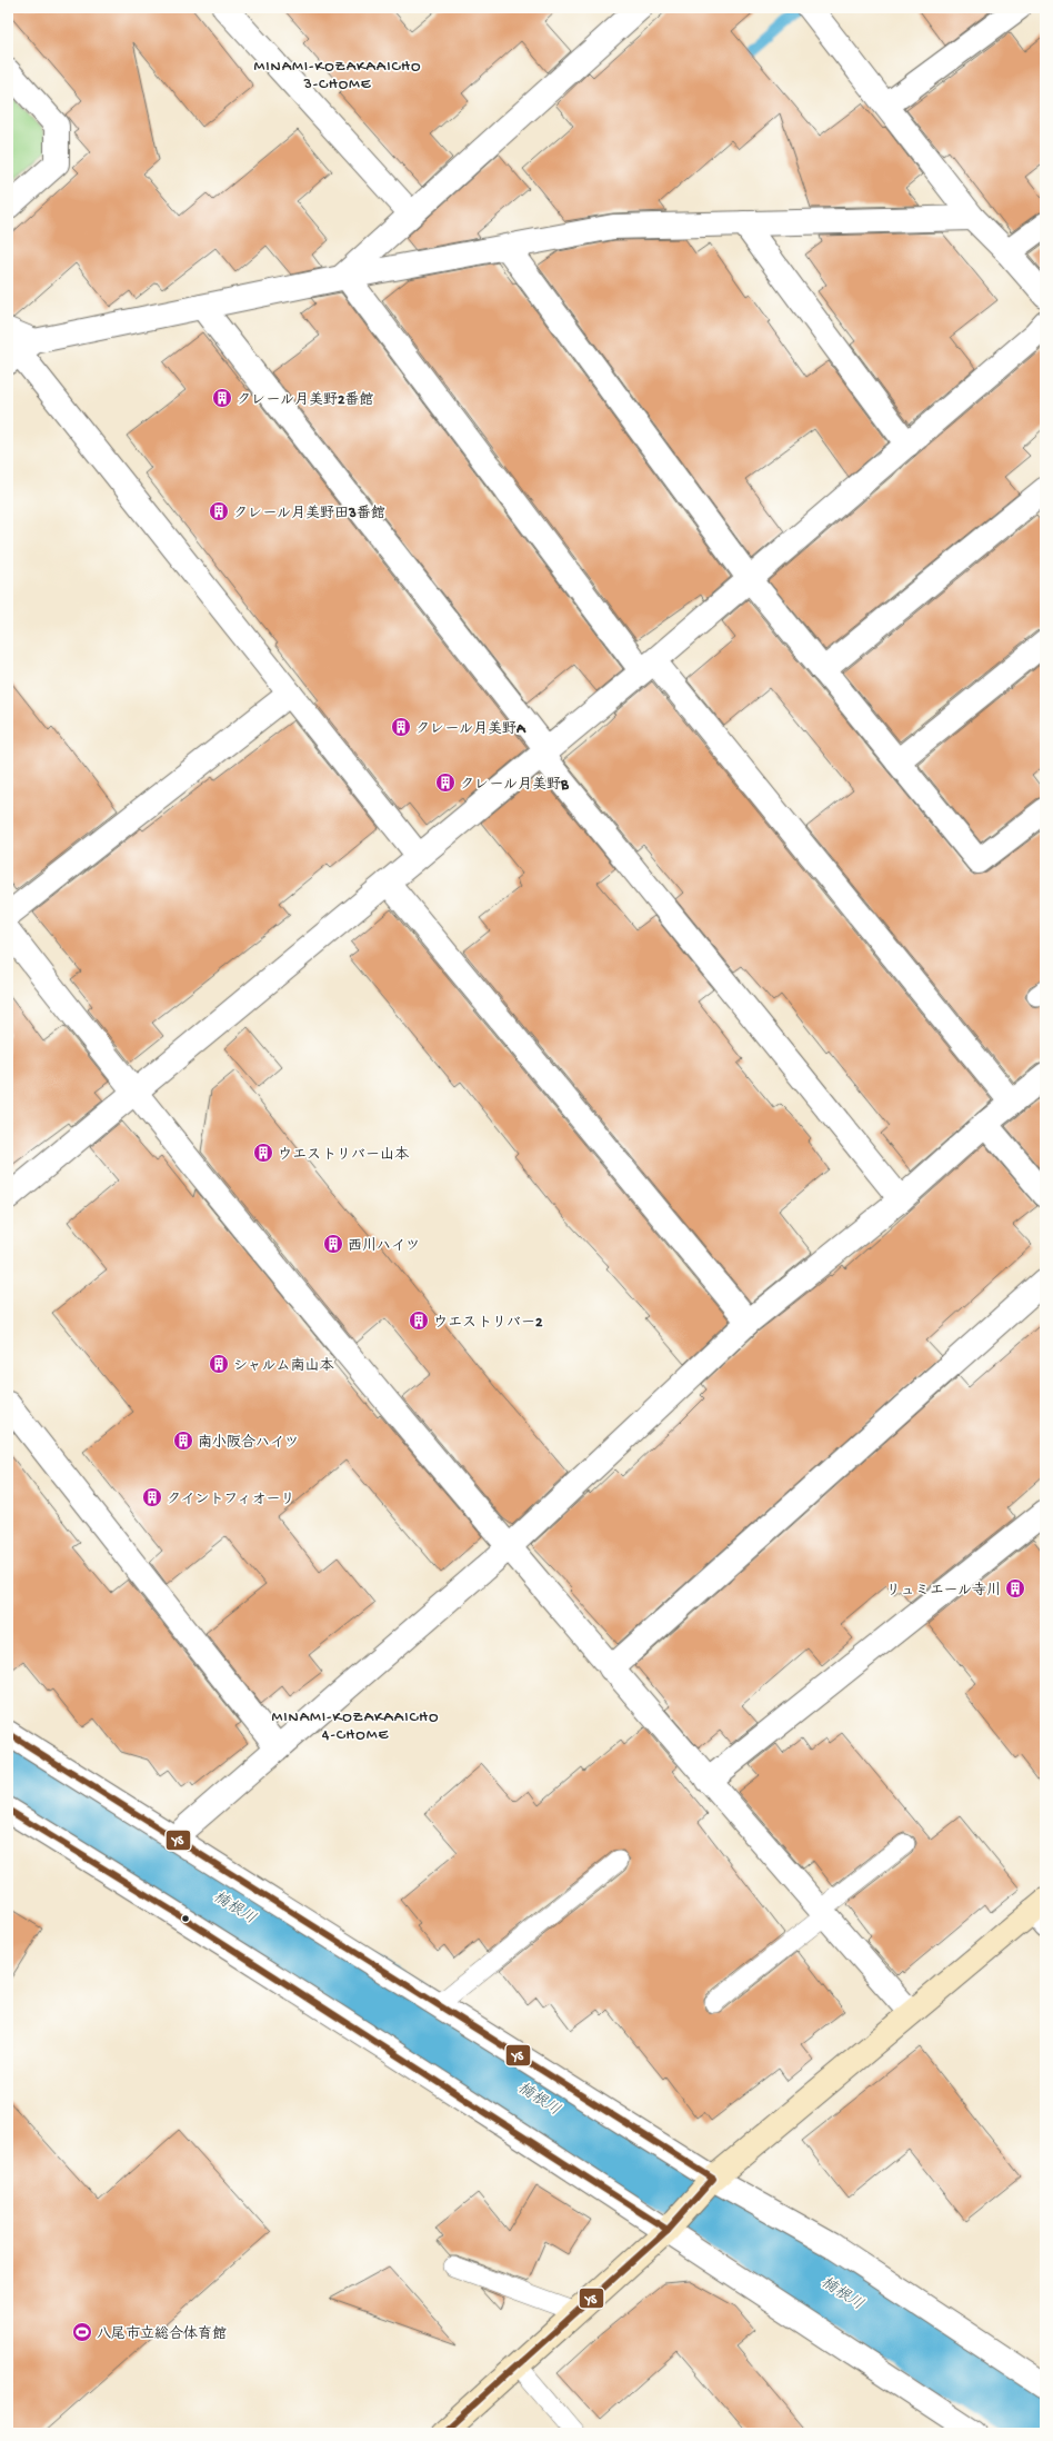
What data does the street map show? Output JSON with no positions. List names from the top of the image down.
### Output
{
  "districts": ["MINAMI-KOZAKAAICHO 3-CHOME", "MINAMI-KOZAKAAICHO 4-CHOME"],
  "water": ["楠根川"],
  "places": {
    "building": [
      "クレール月美野2番館",
      "クレール月美野田3番館",
      "クレール月美野A",
      "クレール月美野B",
      "ウエストリバー山本",
      "西川ハイツ",
      "ウエストリバー2",
      "シャルム南山本",
      "南小阪合ハイツ",
      "クイントフィオーリ",
      "リュミエール寺川"
    ],
    "sports": ["八尾市立総合体育館"]
  },
  "lines": ["transit line YS"]
}
